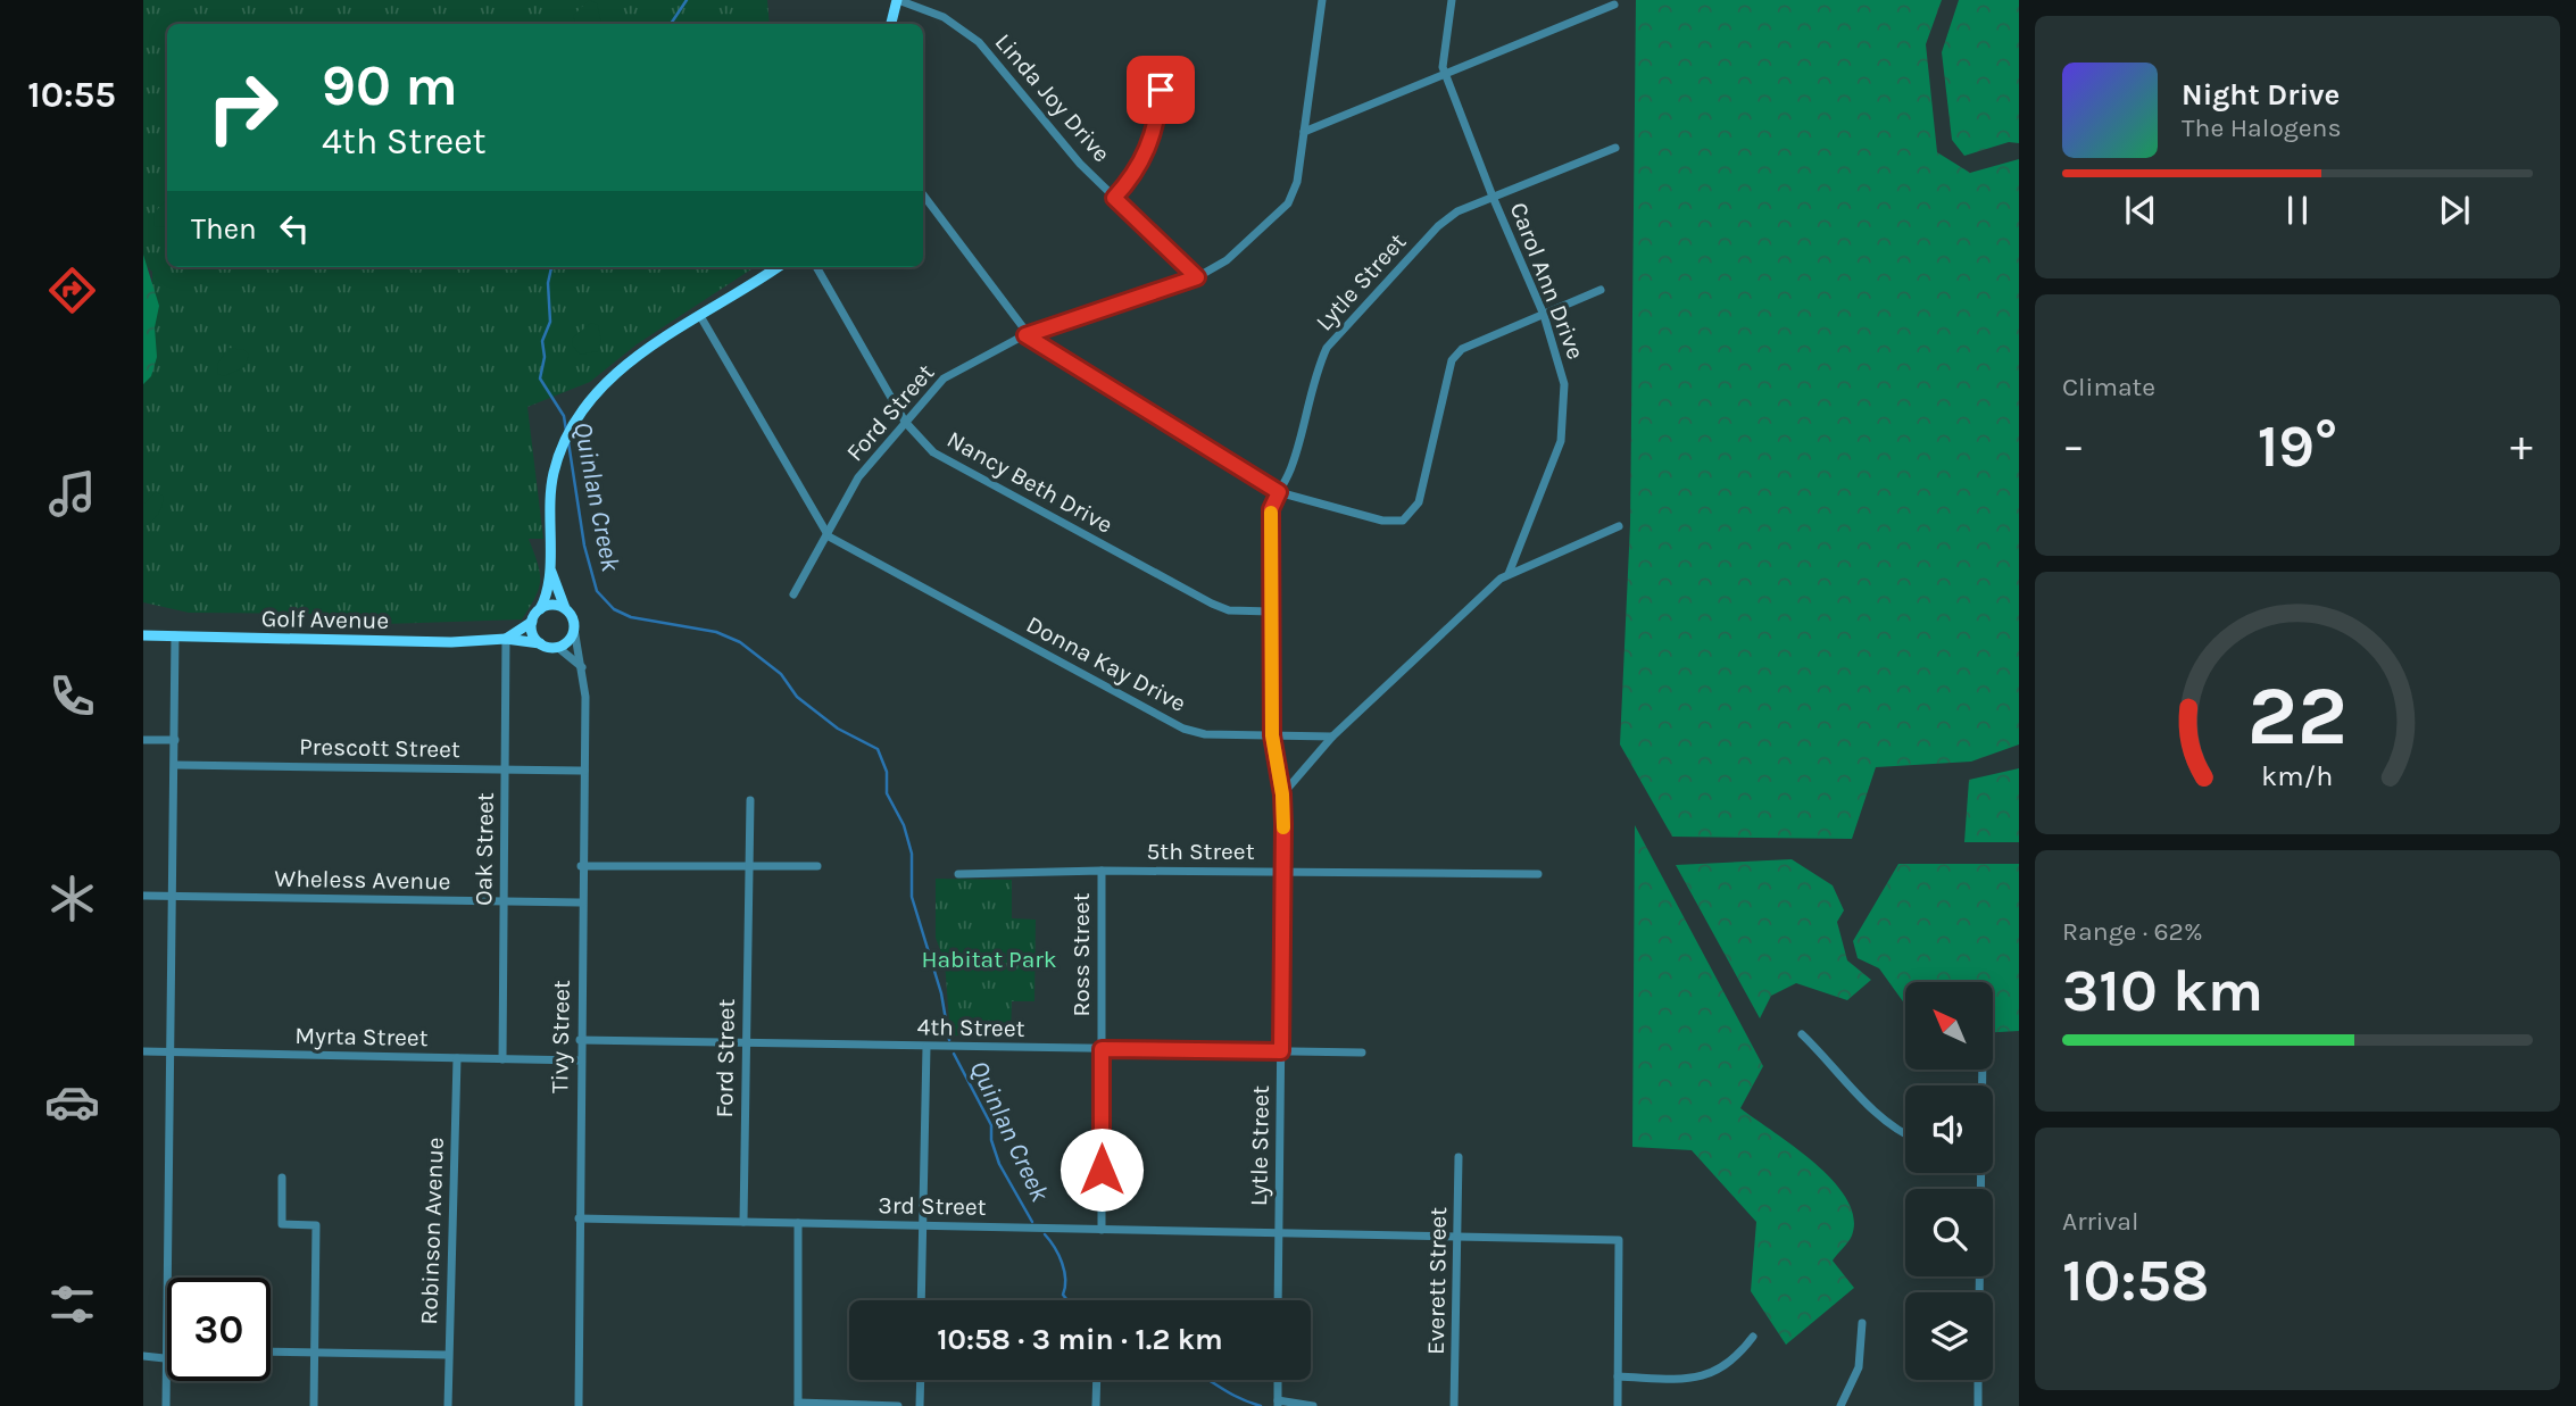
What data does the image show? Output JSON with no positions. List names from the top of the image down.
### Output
{
  "streets": {
    "main road": ["Golf Avenue"],
    "street": [
      "Linda Joy Drive",
      "Carol Ann Drive",
      "Lytle Street",
      "Ford Street",
      "Nancy Beth Drive",
      "Donna Kay Drive",
      "Prescott Street",
      "Oak Street",
      "5th Street",
      "Wheless Avenue",
      "Ross Street",
      "4th Street",
      "Myrta Street",
      "Tivy Street",
      "3rd Street",
      "Robinson Avenue",
      "Everett Street"
    ]
  },
  "crossings": [
    ["Linda Joy Drive", "Ford Street"],
    ["Carol Ann Drive", "Lytle Street"],
    ["Lytle Street", "Nancy Beth Drive"],
    ["Lytle Street", "Donna Kay Drive"],
    ["Lytle Street", "5th Street"],
    ["Lytle Street", "4th Street"],
    ["Lytle Street", "3rd Street"],
    ["Ford Street", "Nancy Beth Drive"],
    ["Ford Street", "Donna Kay Drive"],
    ["Ford Street", "4th Street"],
    ["Ford Street", "3rd Street"],
    ["Golf Avenue", "Oak Street"],
    ["Golf Avenue", "Tivy Street"],
    ["Prescott Street", "Oak Street"],
    ["Prescott Street", "Tivy Street"],
    ["Oak Street", "Wheless Avenue"],
    ["Oak Street", "Myrta Street"],
    ["5th Street", "Ross Street"],
    ["Wheless Avenue", "Tivy Street"],
    ["Ross Street", "4th Street"],
    ["Ross Street", "3rd Street"],
    ["4th Street", "Tivy Street"],
    ["Myrta Street", "Tivy Street"],
    ["Myrta Street", "Robinson Avenue"],
    ["Tivy Street", "3rd Street"],
    ["3rd Street", "Everett Street"]
  ],
  "water": ["Quinlan Creek"],
  "parks": ["Habitat Park"],
  "north": "top left",
  "page": {
    "tabs": "10:55",
    "turn": ["90 m", "4th Street"],
    "song": ["Night Drive", "The Halogens"],
    "then": "Then",
    "tile": [
      "Climate",
      ["Range · 62%", "310 km"],
      ["Arrival", "10:58"]
    ],
    "heat": ["−", "19°", "+"],
    "limit": "30",
    "trip": "10:58 · 3 min · 1.2 km",
    "gauge": ["22", "km/h"]
  }
}
